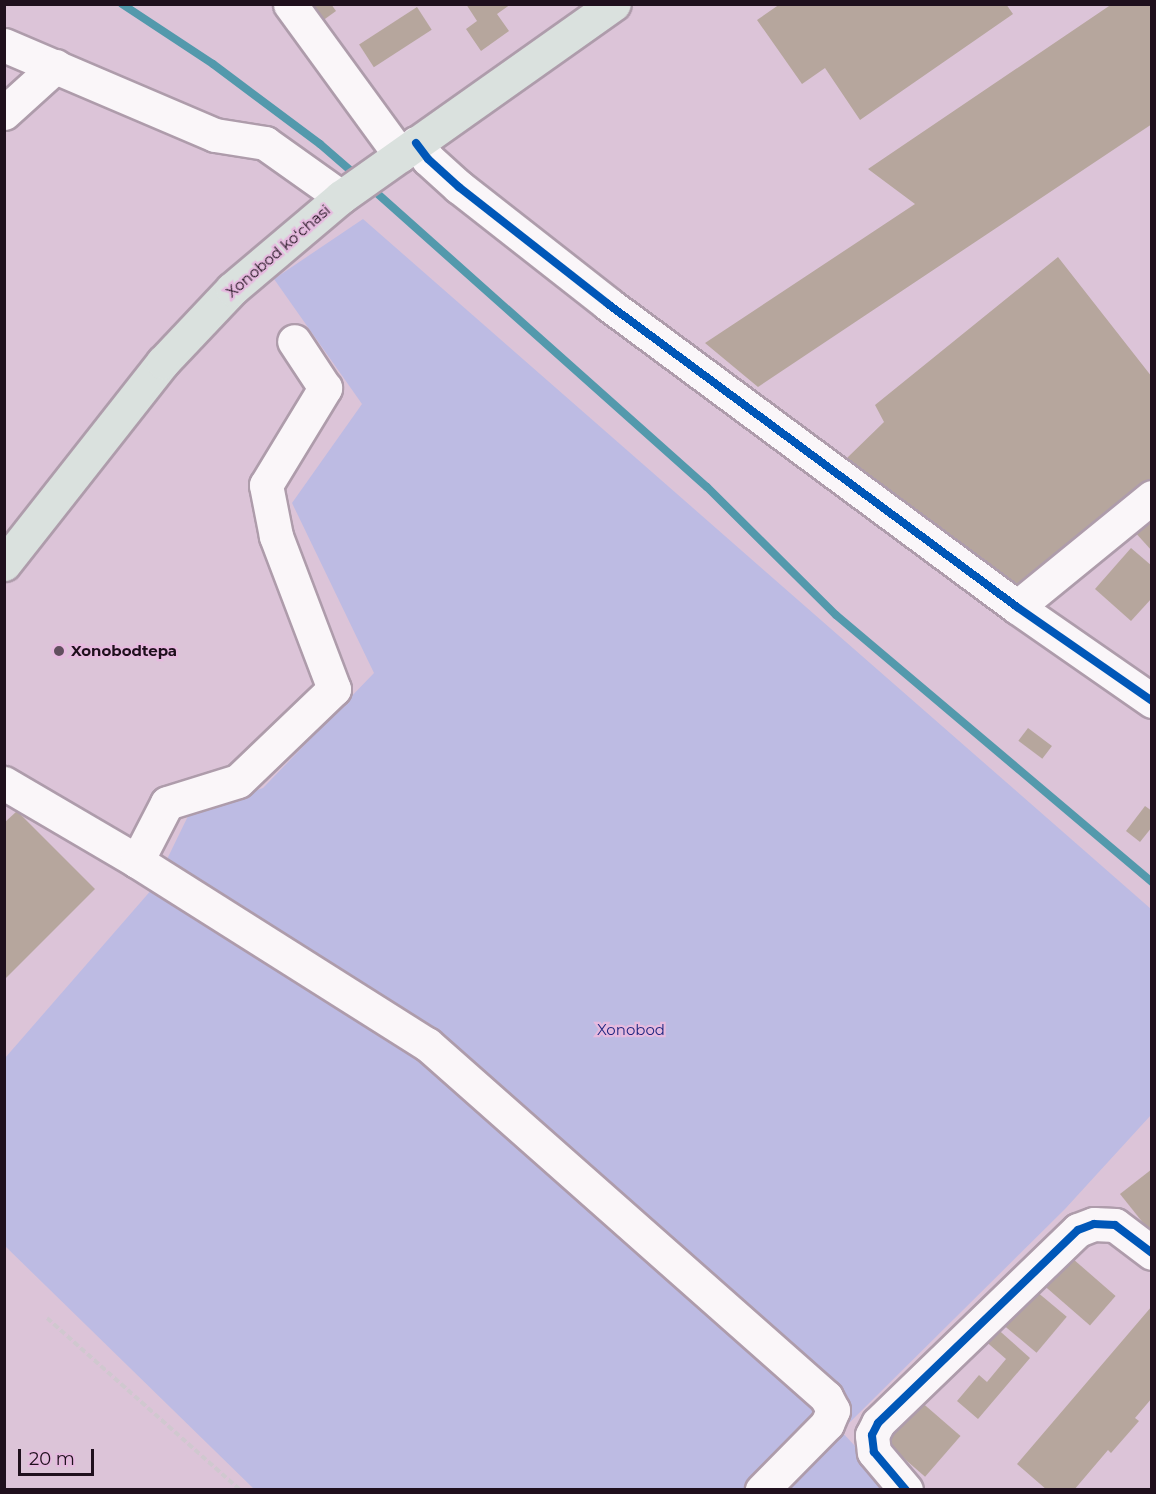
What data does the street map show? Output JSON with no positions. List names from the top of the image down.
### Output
{
  "streets": {
    "main road": ["Xonobod koʻchasi"]
  },
  "parks": ["Xonobod"],
  "places": ["Xonobodtepa"],
  "scale_bar": "20 m"
}
